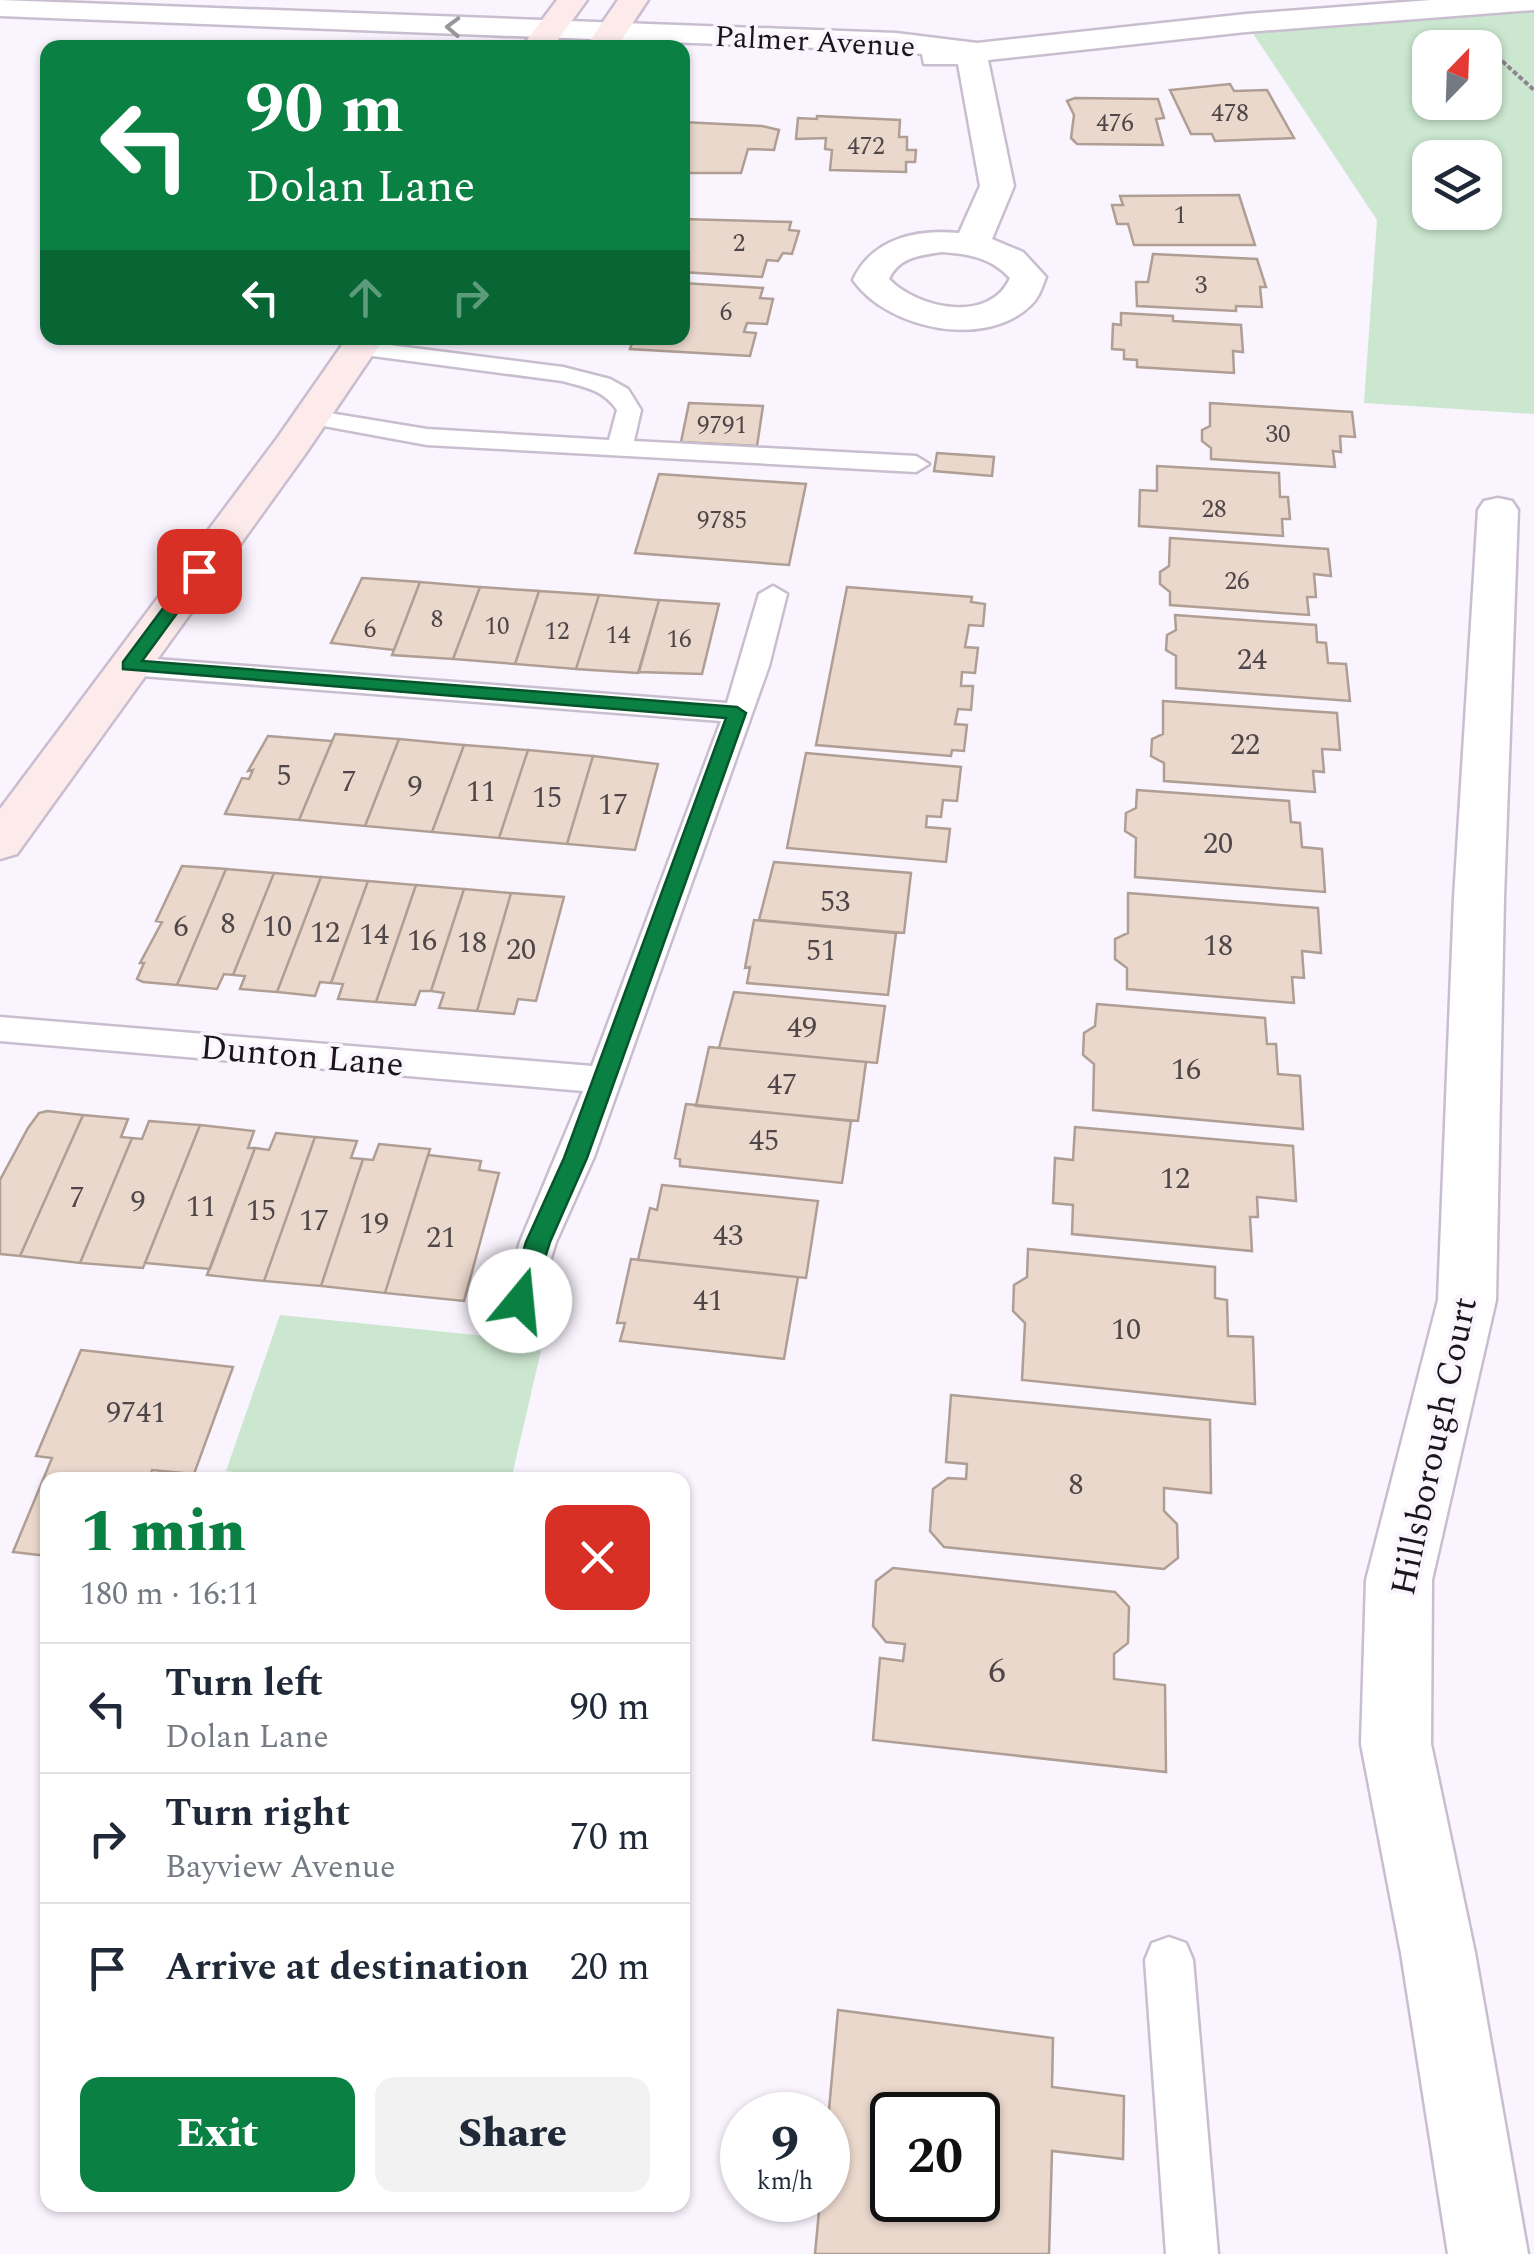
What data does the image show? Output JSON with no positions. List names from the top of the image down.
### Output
{
  "streets": {
    "street": ["Palmer Avenue", "Hillsborough Court"],
    "lane": ["Dunton Lane"]
  },
  "house_numbers": [
    "478",
    "476",
    "472",
    "1",
    "2",
    "3",
    "6",
    "9791",
    "30",
    "28",
    "9785",
    "26",
    "8",
    "10",
    "6",
    "12",
    "14",
    "16",
    "24",
    "22",
    "5",
    "7",
    "9",
    "11",
    "15",
    "17",
    "20",
    "53",
    "8",
    "6",
    "10",
    "12",
    "14",
    "16",
    "18",
    "18",
    "20",
    "51",
    "49",
    "16",
    "47",
    "45",
    "12",
    "7",
    "9",
    "11",
    "15",
    "17",
    "19",
    "43",
    "21",
    "41",
    "10",
    "9741",
    "8",
    "6"
  ],
  "north": "top right",
  "page": {
    "turn": ["90 m", "Dolan Lane"],
    "heading": ["1 min", "180 m · 16:11"],
    "list": [
      {
        "name": "Turn left",
        "note": "Dolan Lane",
        "value": "90 m"
      },
      {
        "name": "Turn right",
        "note": "Bayview Avenue",
        "value": "70 m"
      },
      {
        "name": "Arrive at destination",
        "value": "20 m"
      }
    ],
    "buttons": ["Exit", "Share"],
    "speed": "9 km/h",
    "limit": "20"
  }
}
